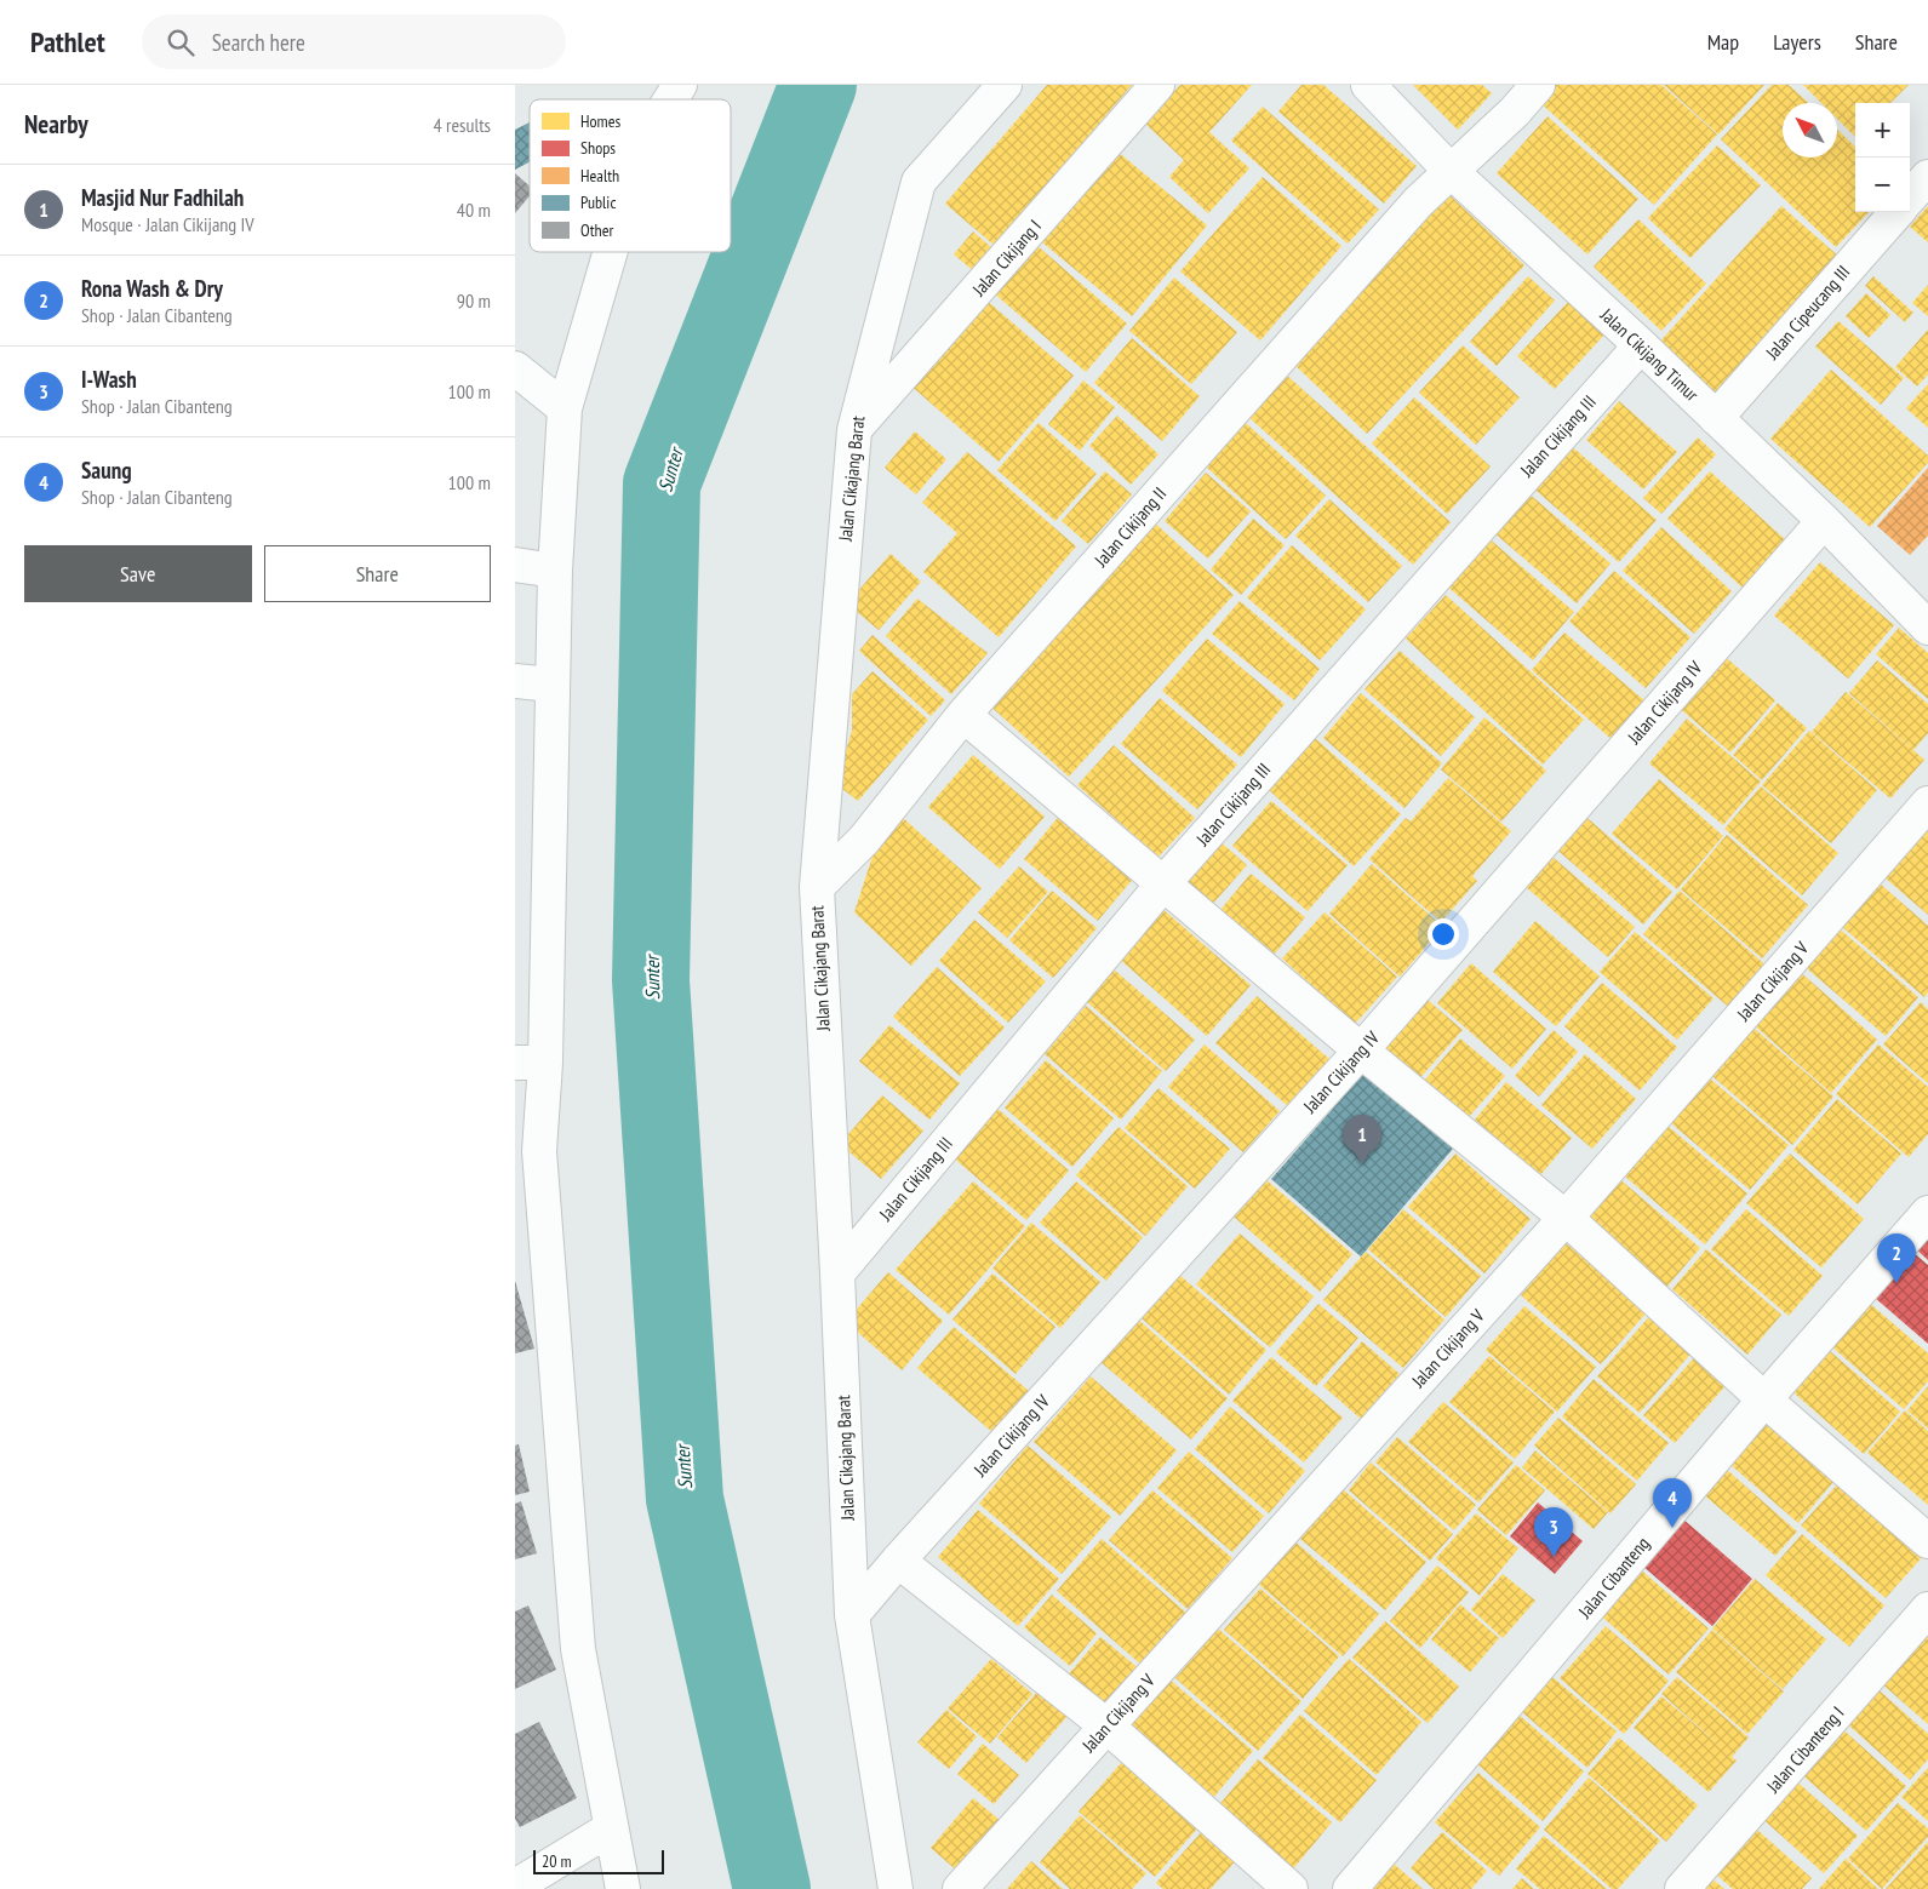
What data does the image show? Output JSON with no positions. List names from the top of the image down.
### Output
{
  "streets": {
    "street": [
      "Jalan Cikijang I",
      "Jalan Cipeucang III",
      "Jalan Cikijang Timur",
      "Jalan Cikijang III",
      "Jalan Cikajang Barat",
      "Jalan Cikijang II",
      "Jalan Cikijang IV",
      "Jalan Cikijang V",
      "Jalan Cibanteng",
      "Jalan Cibanteng I"
    ]
  },
  "crossings": [
    ["Jalan Cikijang I", "Jalan Cikajang Barat"],
    ["Jalan Cipeucang III", "Jalan Cikijang Timur"],
    ["Jalan Cikijang Timur", "Jalan Cikijang III"],
    ["Jalan Cikijang Timur", "Jalan Cikijang II"],
    ["Jalan Cikijang Timur", "Jalan Cikijang IV"],
    ["Jalan Cikijang III", "Jalan Cikajang Barat"],
    ["Jalan Cikajang Barat", "Jalan Cikijang II"],
    ["Jalan Cikajang Barat", "Jalan Cikijang IV"]
  ],
  "water": ["Sunter"],
  "legend": [
    "Homes",
    "Shops",
    "Health",
    "Public",
    "Other"
  ],
  "scale_bar": "20 m",
  "north": "top left",
  "page": {
    "header": "Pathlet",
    "search": "Search here",
    "nav": ["Map", "Layers", "Share"],
    "heading": ["Nearby", "4 results"],
    "map_buttons": ["+", "−"],
    "list": [
      {
        "mark": "1",
        "name": "Masjid Nur Fadhilah",
        "note": "Mosque · Jalan Cikijang IV",
        "value": "40 m"
      },
      {
        "mark": "2",
        "name": "Rona Wash & Dry",
        "note": "Shop · Jalan Cibanteng",
        "value": "90 m"
      },
      {
        "mark": "3",
        "name": "I-Wash",
        "note": "Shop · Jalan Cibanteng",
        "value": "100 m"
      },
      {
        "mark": "4",
        "name": "Saung",
        "note": "Shop · Jalan Cibanteng",
        "value": "100 m"
      }
    ],
    "buttons": ["Save", "Share"],
    "pins": [
      "1",
      "2",
      "4",
      "3"
    ],
    "scale": "20 m"
  }
}
